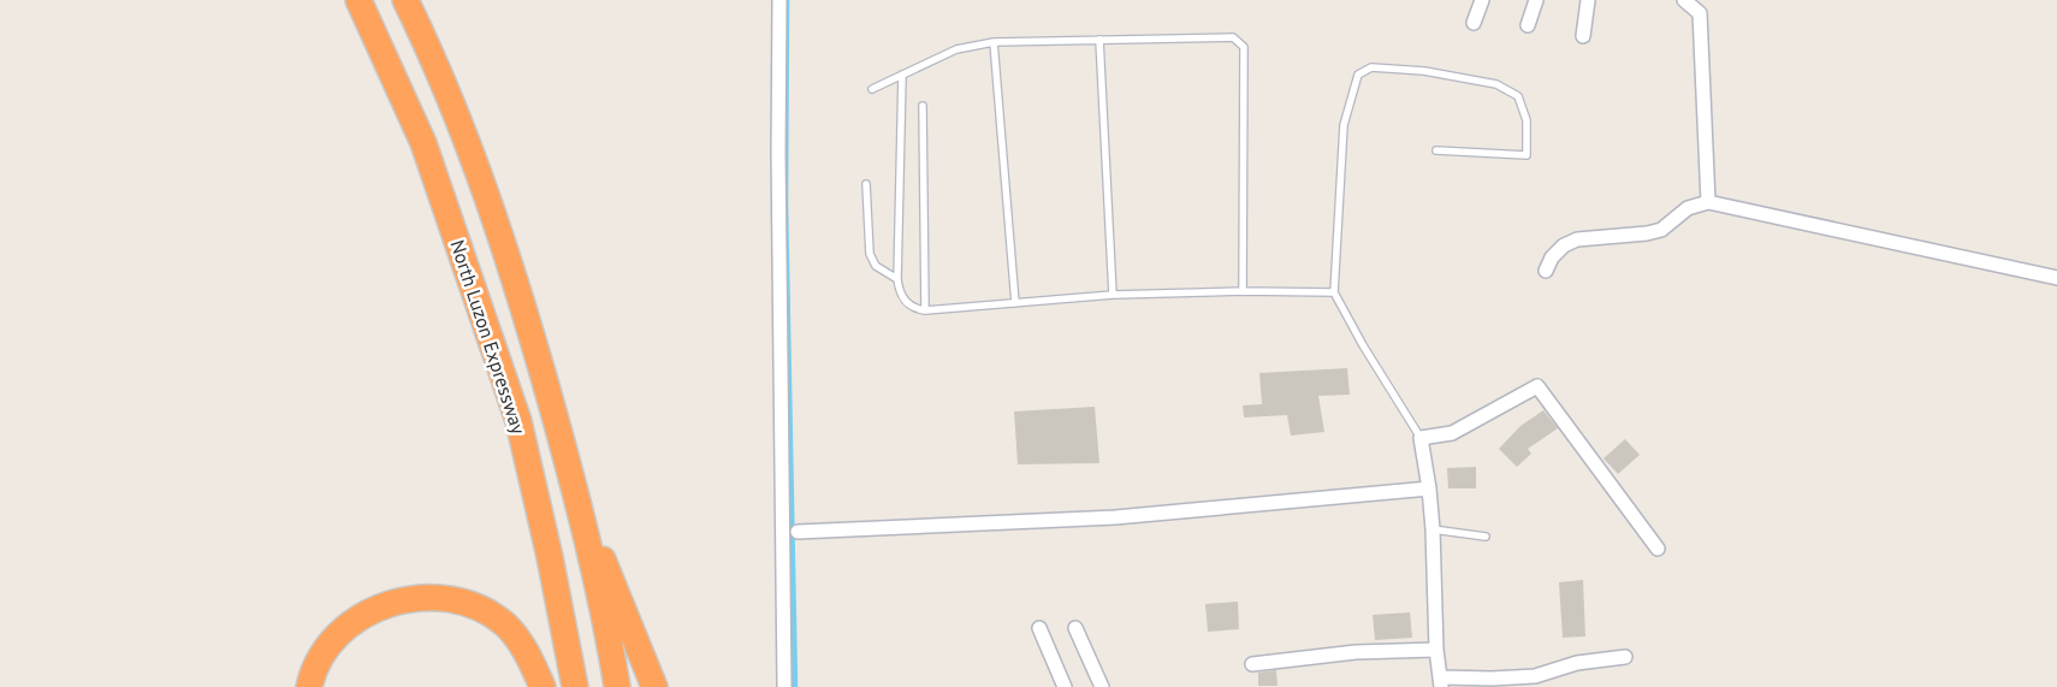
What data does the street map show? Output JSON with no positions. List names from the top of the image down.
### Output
{
  "streets": {
    "highway": ["North Luzon Expressway"]
  }
}
